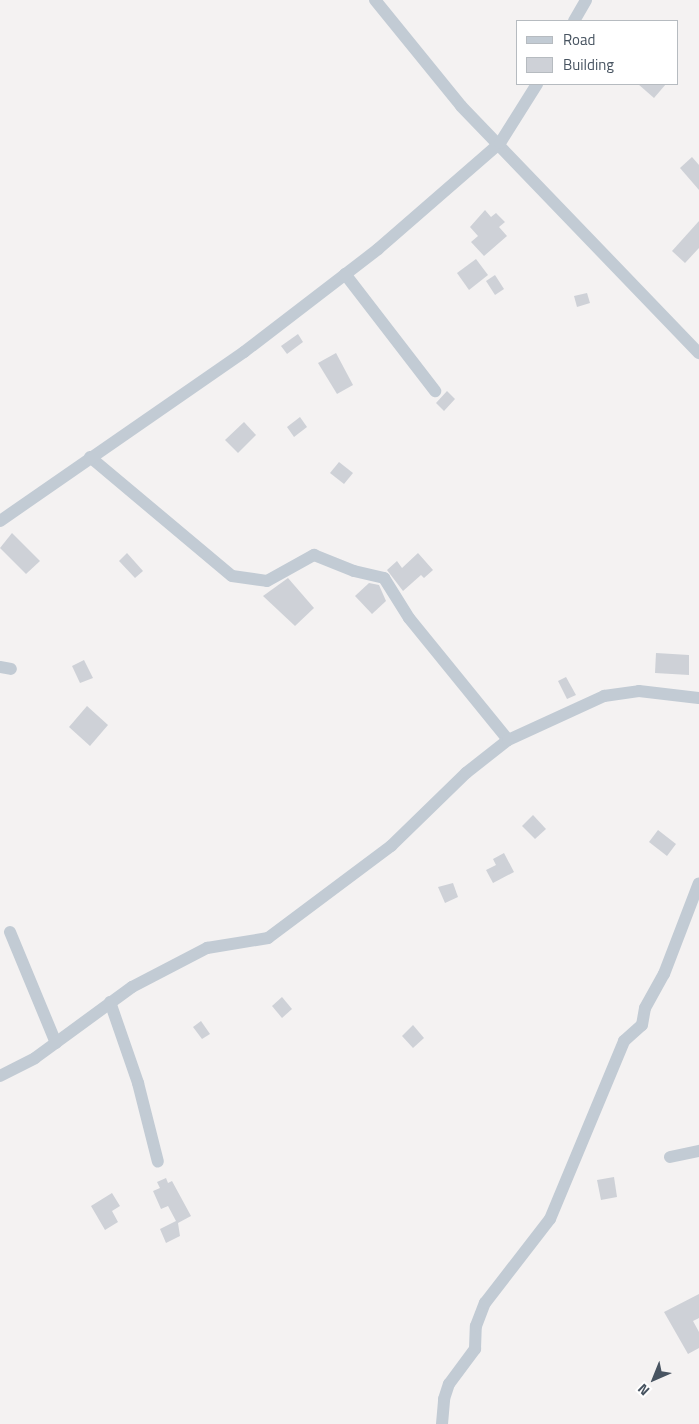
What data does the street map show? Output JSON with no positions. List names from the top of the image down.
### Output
{
  "legend": ["Road", "Building"],
  "north": "bottom left"
}
